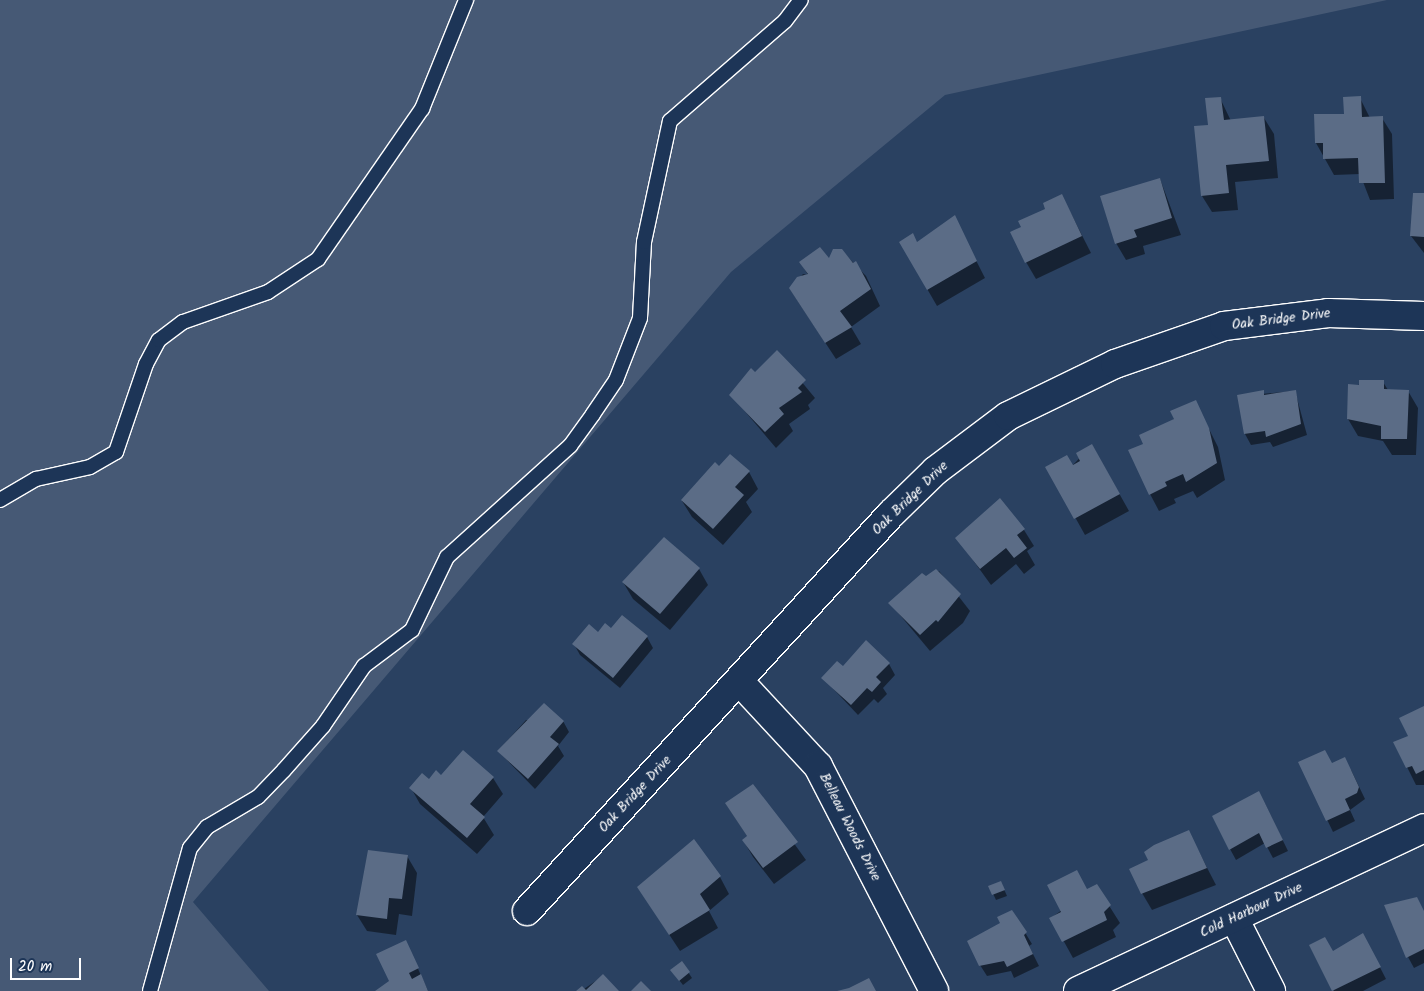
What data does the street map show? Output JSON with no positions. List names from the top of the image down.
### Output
{
  "streets": {
    "street": ["Oak Bridge Drive", "Belleau Woods Drive", "Cold Harbour Drive"]
  },
  "crossings": [
    ["Oak Bridge Drive", "Belleau Woods Drive"]
  ],
  "scale_bar": "20 m"
}
